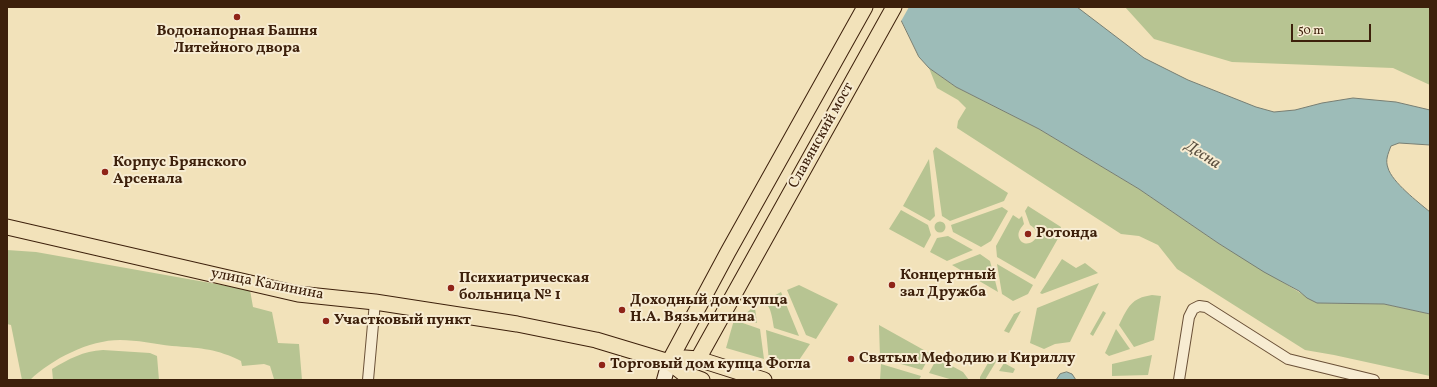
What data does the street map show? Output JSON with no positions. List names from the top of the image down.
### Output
{
  "streets": {
    "main road": ["Славянский мост", "улица Калинина"]
  },
  "crossings": [
    ["Славянский мост", "улица Калинина"]
  ],
  "water": ["Десна"],
  "places": [
    "Водонапорная Башня Литейного двора",
    "Корпус Брянского Арсенала",
    "Ротонда",
    "Концертный зал Дружба",
    "Психиатрическая больница № 1",
    "Доходный дом купца Н.А. Вязьмитина",
    "Участковый пункт",
    "Святым Мефодию и Кириллу",
    "Торговый дом купца Фогла"
  ],
  "scale_bar": "50 m"
}
